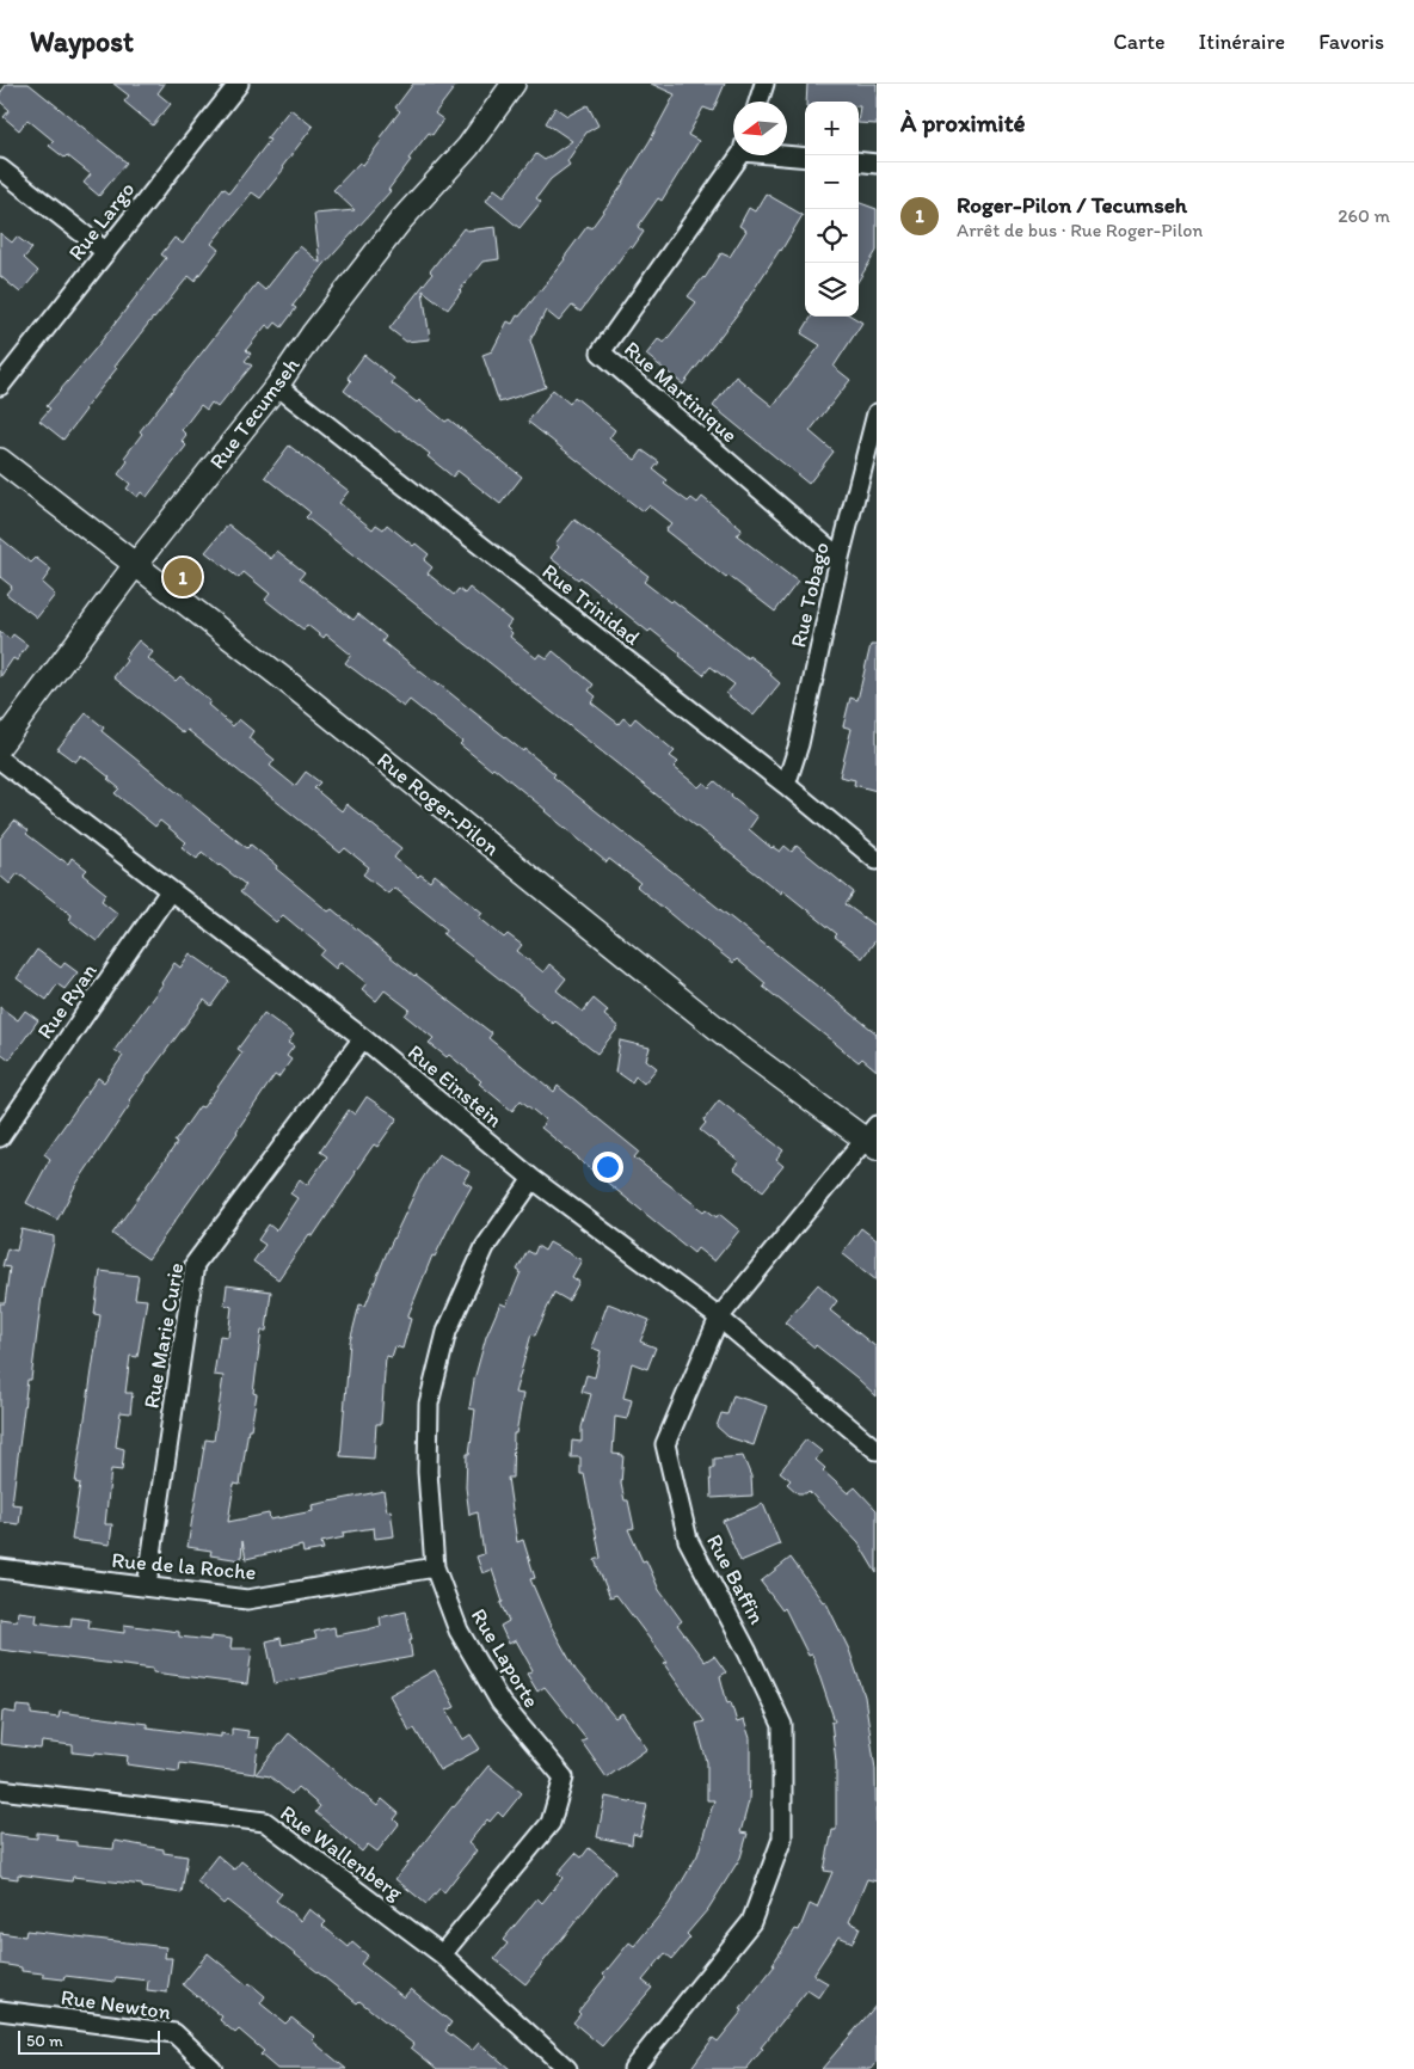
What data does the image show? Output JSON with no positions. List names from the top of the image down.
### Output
{
  "streets": {
    "street": [
      "Rue Largo",
      "Rue Martinique",
      "Rue Tecumseh",
      "Rue Tobago",
      "Rue Trinidad",
      "Rue Roger-Pilon",
      "Rue Ryan",
      "Rue Einstein",
      "Rue Marie Curie",
      "Rue de la Roche",
      "Rue Baffin",
      "Rue Laporte",
      "Rue Wallenberg",
      "Rue Newton"
    ]
  },
  "crossings": [
    ["Rue Martinique", "Rue Tobago"],
    ["Rue Tecumseh", "Rue Trinidad"],
    ["Rue Tecumseh", "Rue Roger-Pilon"],
    ["Rue Tobago", "Rue Trinidad"],
    ["Rue Roger-Pilon", "Rue Baffin"],
    ["Rue Ryan", "Rue Einstein"],
    ["Rue Einstein", "Rue Marie Curie"],
    ["Rue Einstein", "Rue Baffin"],
    ["Rue Einstein", "Rue Laporte"],
    ["Rue Marie Curie", "Rue de la Roche"],
    ["Rue de la Roche", "Rue Laporte"],
    ["Rue Laporte", "Rue Wallenberg"]
  ],
  "scale_bar": "50 m",
  "north": "left",
  "page": {
    "header": "Waypost",
    "nav": ["Carte", "Itinéraire", "Favoris"],
    "heading": "À proximité",
    "map_buttons": ["+", "−"],
    "list": [
      {
        "mark": "1",
        "name": "Roger-Pilon / Tecumseh",
        "note": "Arrêt de bus · Rue Roger-Pilon",
        "value": "260 m"
      }
    ],
    "pins": "1",
    "scale": "50 m"
  }
}
